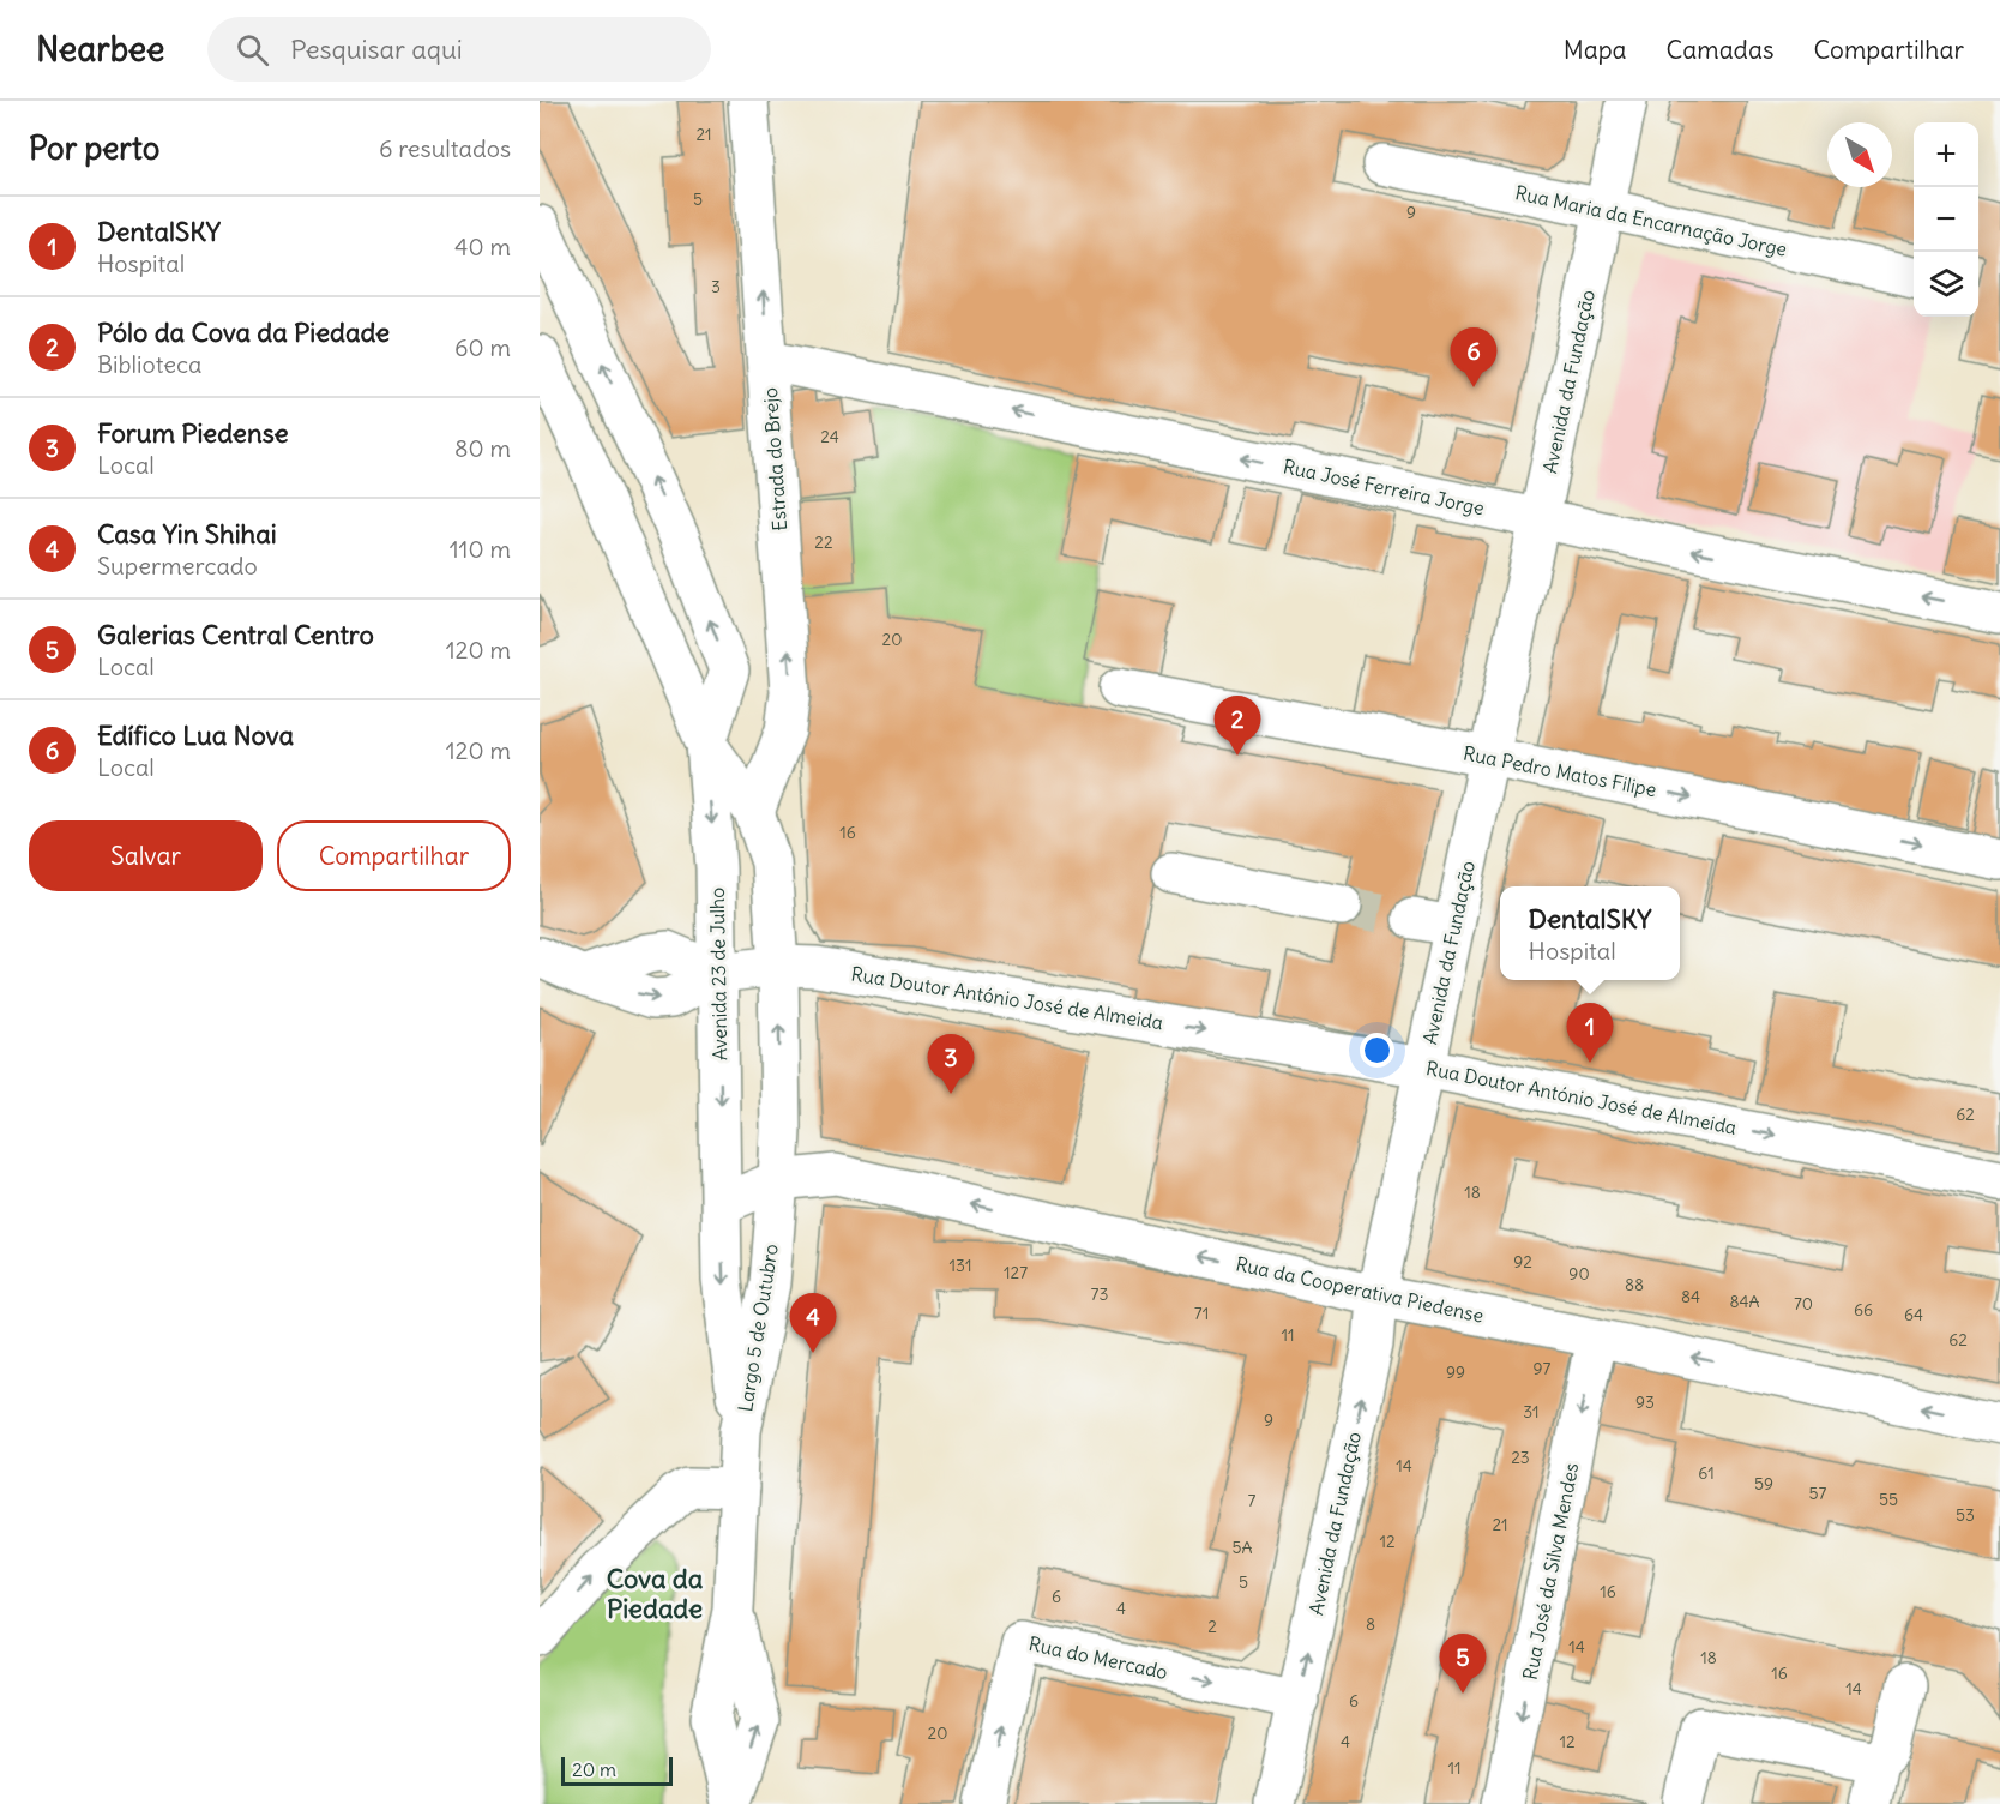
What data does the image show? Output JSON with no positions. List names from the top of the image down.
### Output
{
  "streets": {
    "street": [
      "Rua Maria da Encarnação Jorge",
      "Avenida da Fundação",
      "Estrada do Brejo",
      "Rua José Ferreira Jorge",
      "Rua Pedro Matos Filipe",
      "Avenida 23 de Julho",
      "Rua Doutor António José de Almeida",
      "Rua da Cooperativa Piedense",
      "Largo 5 de Outubro",
      "Rua José da Silva Mendes",
      "Rua do Mercado"
    ]
  },
  "crossings": [
    ["Rua Maria da Encarnação Jorge", "Avenida da Fundação"],
    ["Avenida da Fundação", "Rua José Ferreira Jorge"],
    ["Avenida da Fundação", "Rua Pedro Matos Filipe"],
    ["Avenida da Fundação", "Rua Doutor António José de Almeida"],
    ["Avenida da Fundação", "Rua da Cooperativa Piedense"],
    ["Avenida da Fundação", "Rua do Mercado"],
    ["Estrada do Brejo", "Rua José Ferreira Jorge"],
    ["Estrada do Brejo", "Avenida 23 de Julho"],
    ["Avenida 23 de Julho", "Rua Doutor António José de Almeida"],
    ["Avenida 23 de Julho", "Rua da Cooperativa Piedense"],
    ["Avenida 23 de Julho", "Largo 5 de Outubro"],
    ["Rua da Cooperativa Piedense", "Largo 5 de Outubro"],
    ["Rua da Cooperativa Piedense", "Rua José da Silva Mendes"]
  ],
  "one_way": [
    "Rua José Ferreira Jorge",
    "Rua Pedro Matos Filipe",
    "Rua Doutor António José de Almeida",
    "Rua da Cooperativa Piedense",
    "Rua José da Silva Mendes"
  ],
  "districts": ["Cova da Piedade"],
  "house_numbers": [
    "21",
    "5",
    "9",
    "3",
    "24",
    "22",
    "20",
    "16",
    "62",
    "18",
    "92",
    "131",
    "127",
    "90",
    "88",
    "73",
    "84",
    "84A",
    "70",
    "66",
    "71",
    "64",
    "11",
    "62",
    "97",
    "99",
    "93",
    "31",
    "9",
    "23",
    "14",
    "61",
    "59",
    "57",
    "55",
    "7",
    "53",
    "21",
    "12",
    "5A",
    "5",
    "16",
    "6",
    "4",
    "8",
    "2",
    "14",
    "18",
    "16",
    "14",
    "6",
    "20",
    "4",
    "12",
    "11"
  ],
  "scale_bar": "20 m",
  "north": "bottom right",
  "page": {
    "header": "Nearbee",
    "search": "Pesquisar aqui",
    "nav": ["Mapa", "Camadas", "Compartilhar"],
    "heading": ["Por perto", "6 resultados"],
    "map_buttons": ["+", "−"],
    "list": [
      {
        "mark": "1",
        "name": "DentalSKY",
        "note": "Hospital",
        "value": "40 m"
      },
      {
        "mark": "2",
        "name": "Pólo da Cova da Piedade",
        "note": "Biblioteca",
        "value": "60 m"
      },
      {
        "mark": "3",
        "name": "Forum Piedense",
        "note": "Local",
        "value": "80 m"
      },
      {
        "mark": "4",
        "name": "Casa Yin Shihai",
        "note": "Supermercado",
        "value": "110 m"
      },
      {
        "mark": "5",
        "name": "Galerias Central Centro",
        "note": "Local",
        "value": "120 m"
      },
      {
        "mark": "6",
        "name": "Edífico Lua Nova",
        "note": "Local",
        "value": "120 m"
      }
    ],
    "pins": [
      "6",
      "2",
      "1",
      "3",
      "4",
      "5"
    ],
    "buttons": ["Salvar", "Compartilhar"],
    "popup": ["DentalSKY", "Hospital"],
    "scale": "20 m"
  }
}
